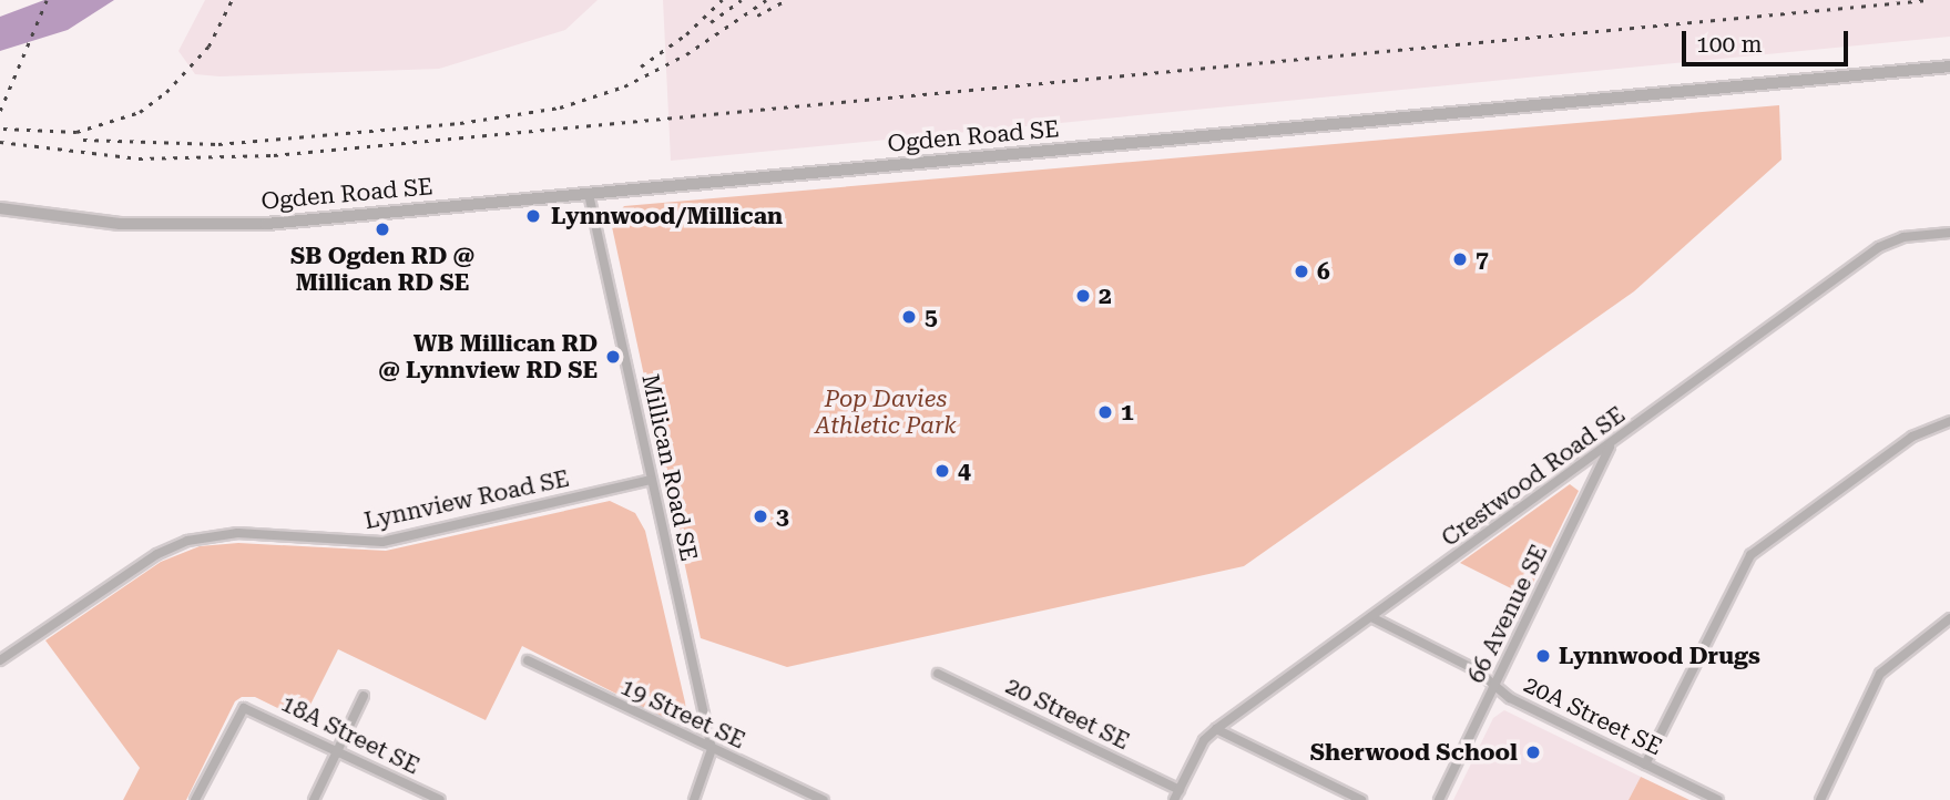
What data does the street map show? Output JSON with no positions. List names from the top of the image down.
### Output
{
  "streets": {
    "street": [
      "Ogden Road SE",
      "Millican Road SE",
      "Crestwood Road SE",
      "Lynnview Road SE",
      "66 Avenue SE",
      "19 Street SE",
      "20 Street SE",
      "20A Street SE",
      "18A Street SE"
    ]
  },
  "crossings": [
    ["Ogden Road SE", "Millican Road SE"],
    ["Millican Road SE", "Lynnview Road SE"],
    ["Millican Road SE", "19 Street SE"],
    ["Crestwood Road SE", "66 Avenue SE"],
    ["Crestwood Road SE", "20 Street SE"],
    ["Crestwood Road SE", "20A Street SE"],
    ["66 Avenue SE", "20A Street SE"]
  ],
  "parks": ["Pop Davies Athletic Park"],
  "places": [
    "Lynnwood/Millican",
    "SB Ogden RD @ Millican RD SE",
    "7",
    "6",
    "2",
    "5",
    "WB Millican RD @ Lynnview RD SE",
    "1",
    "4",
    "3",
    "Lynnwood Drugs",
    "Sherwood School"
  ],
  "scale_bar": "100 m"
}
